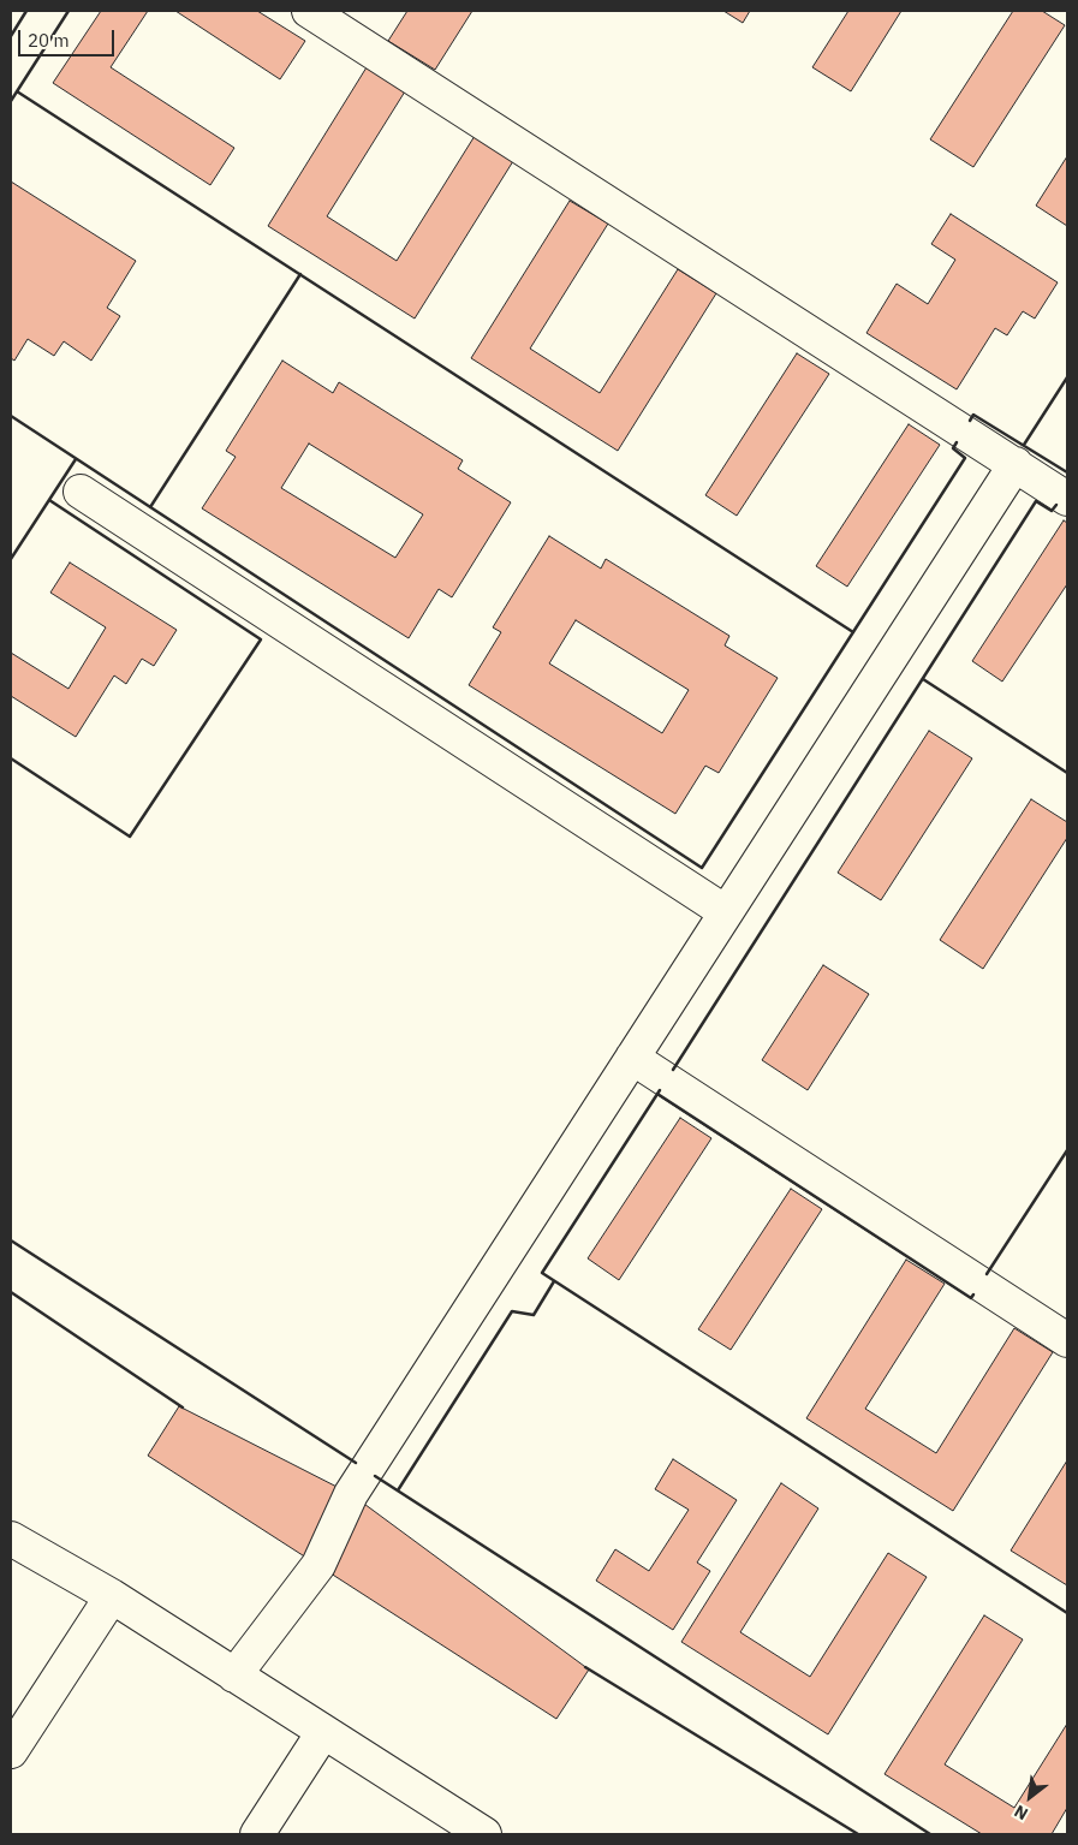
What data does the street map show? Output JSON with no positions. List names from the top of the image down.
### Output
{
  "scale_bar": "20 m",
  "north": "bottom left"
}
